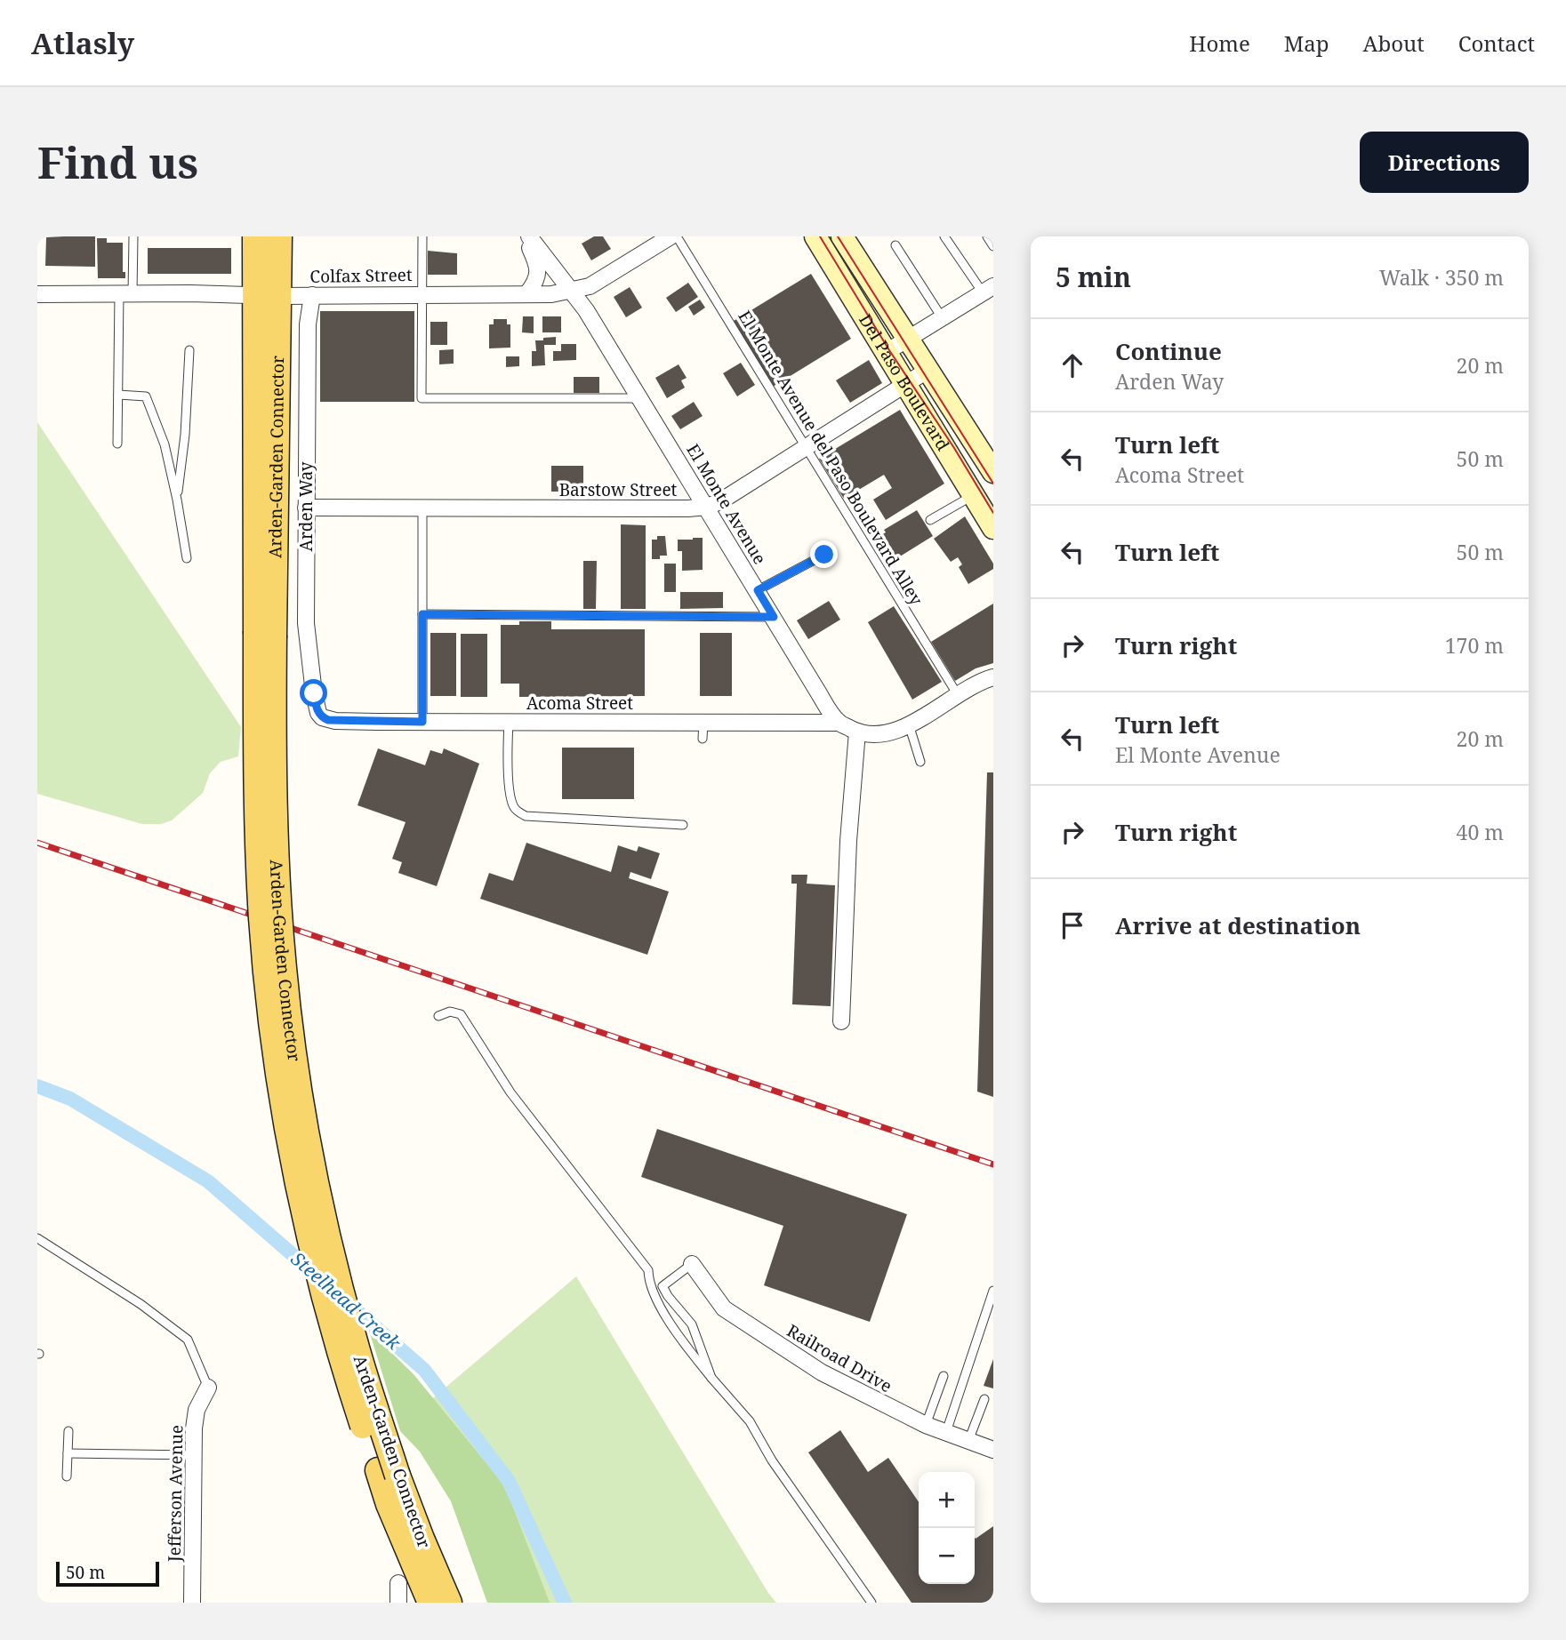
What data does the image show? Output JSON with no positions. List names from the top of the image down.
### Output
{
  "streets": {
    "main road": ["Del Paso Boulevard", "Arden-Garden Connector"],
    "street": [
      "Colfax Street",
      "Barstow Street",
      "El Monte Avenue",
      "Arden Way",
      "Acoma Street",
      "Railroad Drive",
      "Jefferson Avenue"
    ],
    "lane": ["El Monte Avenue del Paso Boulevard Alley"]
  },
  "crossings": [
    ["Colfax Street", "Arden-Garden Connector"],
    ["Colfax Street", "El Monte Avenue"],
    ["Colfax Street", "Arden Way"],
    ["Del Paso Boulevard", "Barstow Street"],
    ["El Monte Avenue del Paso Boulevard Alley", "Barstow Street"],
    ["Barstow Street", "El Monte Avenue"],
    ["Barstow Street", "Arden Way"],
    ["El Monte Avenue", "Acoma Street"],
    ["Arden Way", "Acoma Street"]
  ],
  "water": ["Steelhead Creek"],
  "scale_bar": "50 m",
  "page": {
    "header": "Atlasly",
    "nav": [
      "Home",
      "Map",
      "About",
      "Contact"
    ],
    "buttons": "Directions",
    "title": "Find us",
    "heading": ["5 min", "Walk · 350 m"],
    "list": [
      ["Continue", "Arden Way", "20 m"],
      ["Turn left", "Acoma Street", "50 m"],
      ["Turn left", "50 m"],
      ["Turn right", "170 m"],
      ["Turn left", "El Monte Avenue", "20 m"],
      ["Turn right", "40 m"],
      "Arrive at destination"
    ],
    "map_buttons": ["+", "−"],
    "scale": "50 m"
  }
}
